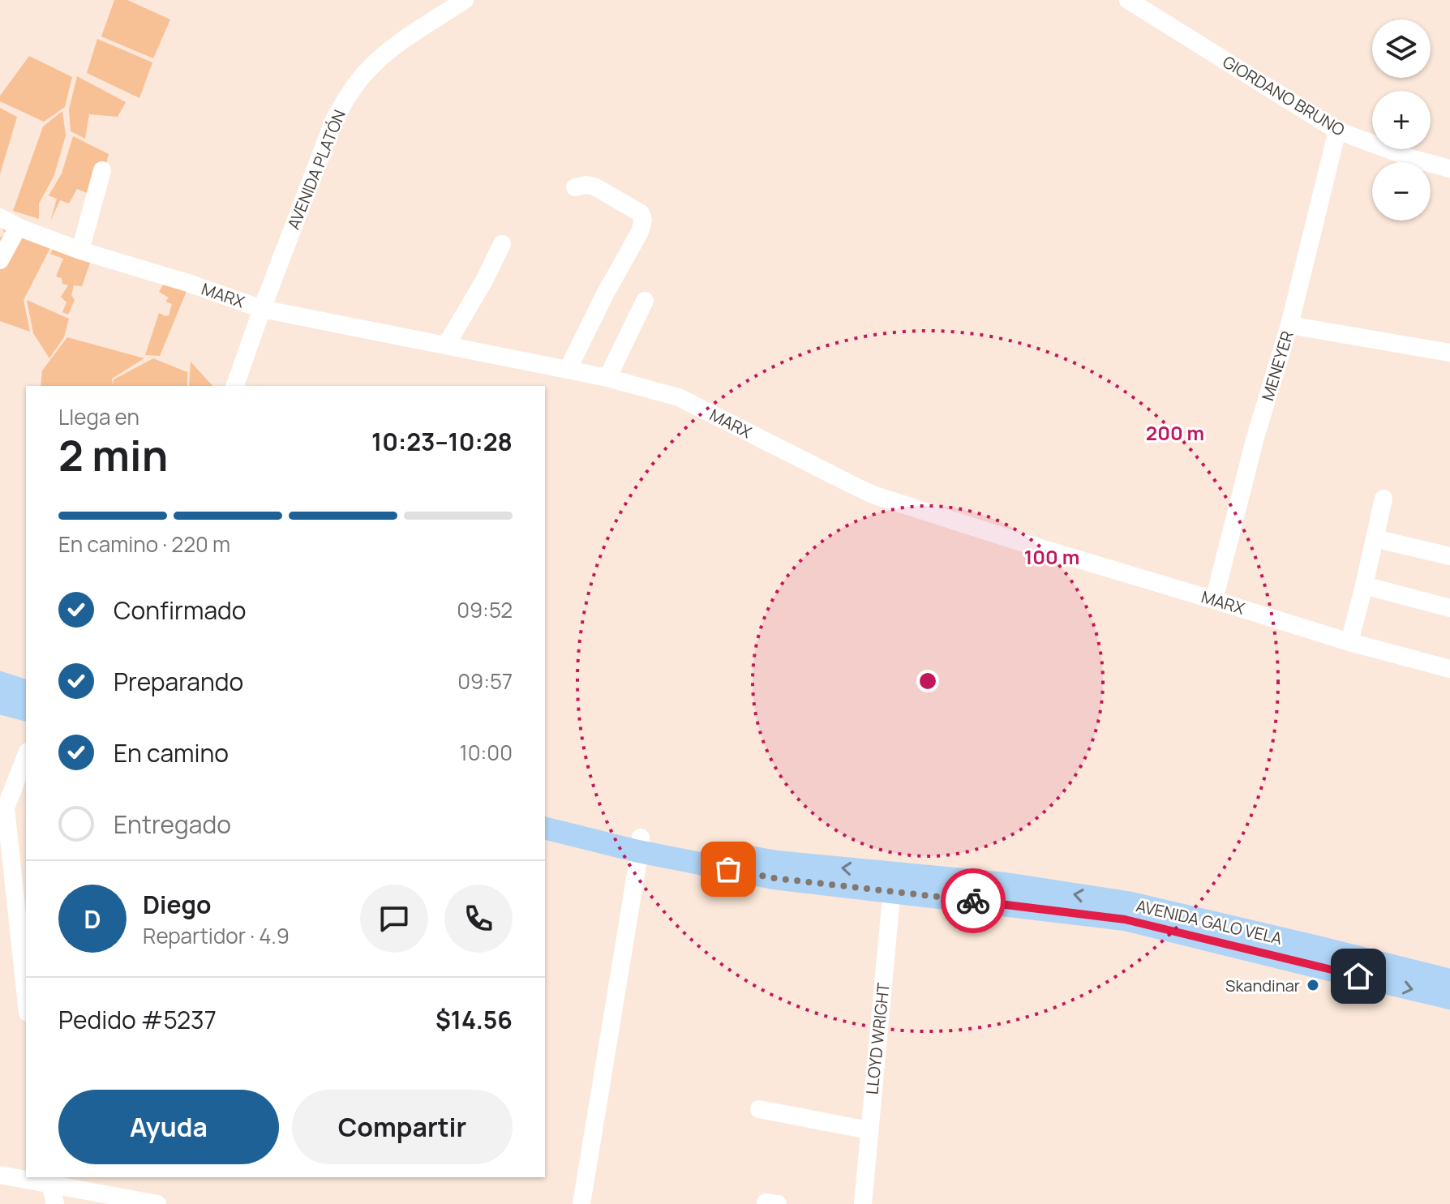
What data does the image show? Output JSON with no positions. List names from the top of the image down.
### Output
{
  "streets": {
    "main road": ["AVENIDA GALO VELA"],
    "street": [
      "GIORDANO BRUNO",
      "AVENIDA PLATÓN",
      "MARX",
      "MENEYER",
      "LLOYD WRIGHT"
    ]
  },
  "crossings": [
    ["GIORDANO BRUNO", "MENEYER"],
    ["AVENIDA PLATÓN", "MARX"],
    ["MARX", "MENEYER"],
    ["AVENIDA GALO VELA", "LLOYD WRIGHT"]
  ],
  "places": ["Skandinar"],
  "page": {
    "map_buttons": ["+", "−"],
    "heading": ["2 min", "Llega en", "10:23–10:28"],
    "panel": [
      "Diego",
      "Repartidor · 4.9",
      "Pedido #5237",
      "$14.56"
    ],
    "bar": "En camino · 220 m",
    "list": [
      ["Confirmado", "09:52"],
      ["Preparando", "09:57"],
      ["En camino", "10:00"],
      "Entregado"
    ],
    "round": "D",
    "buttons": ["Ayuda", "Compartir"]
  },
  "rings": ["200 m", "100 m"]
}
